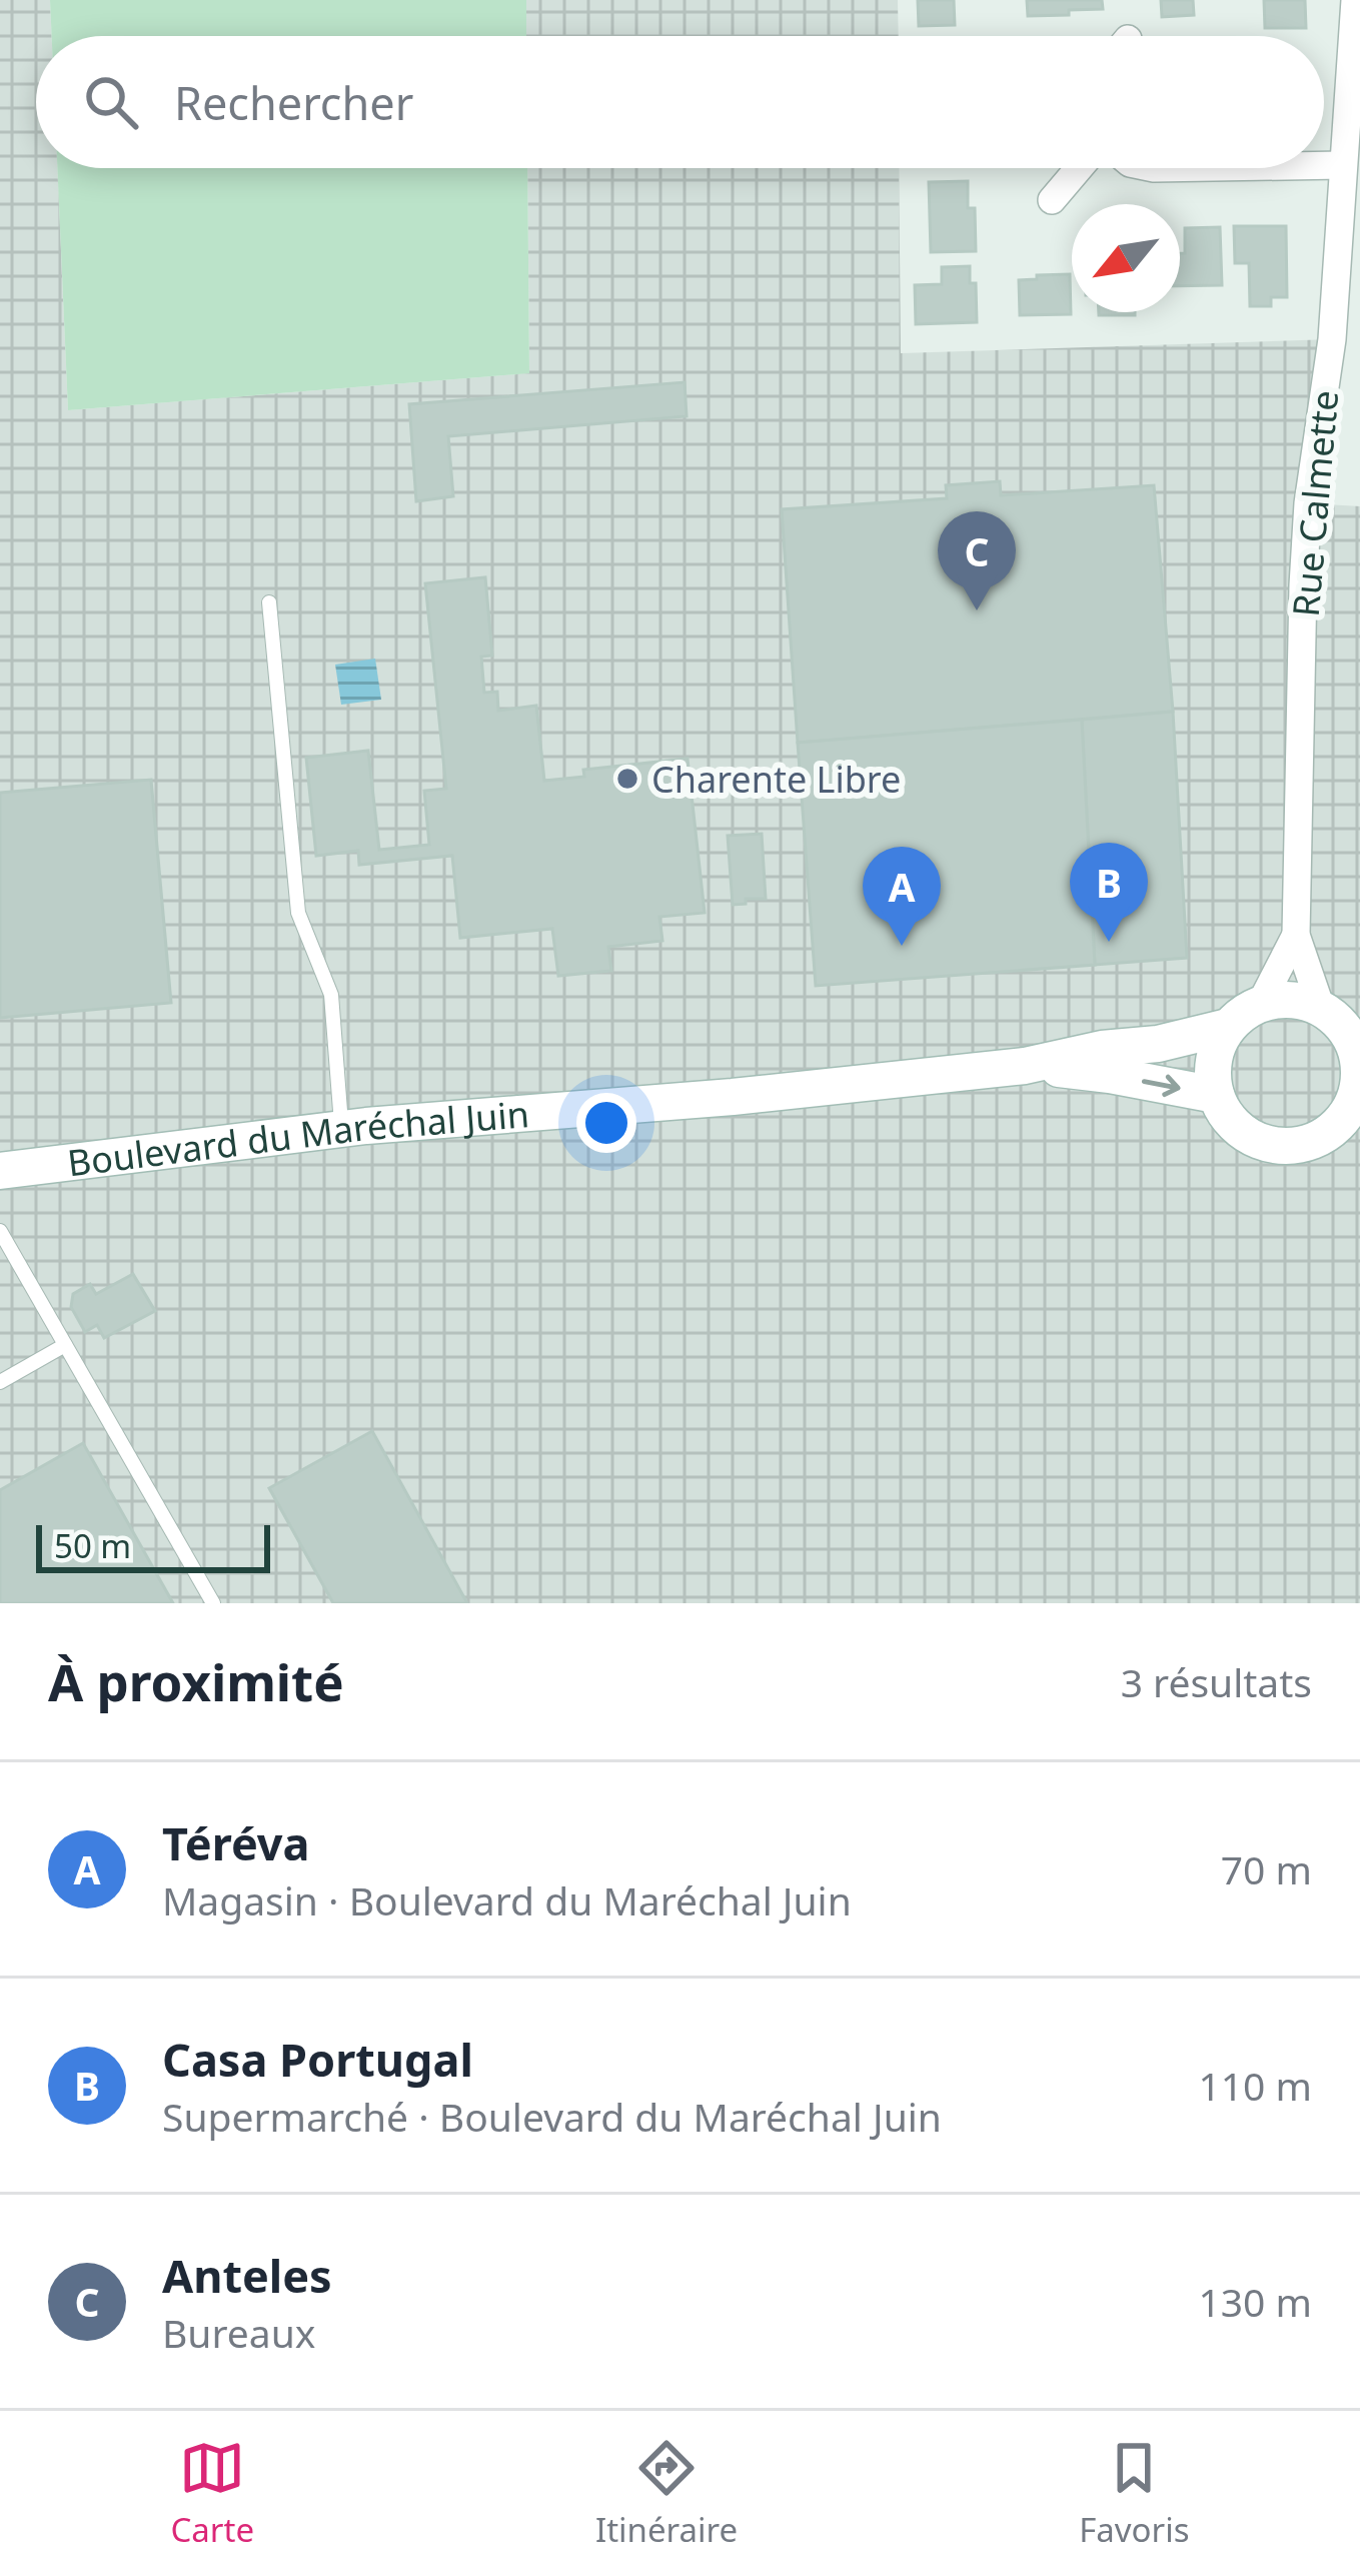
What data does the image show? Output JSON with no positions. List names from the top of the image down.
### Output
{
  "streets": {
    "main road": ["Boulevard du Maréchal Juin"],
    "street": ["Rue Calmette"]
  },
  "crossings": [
    ["Rue Calmette", "Boulevard du Maréchal Juin"]
  ],
  "places": ["Charente Libre"],
  "scale_bar": "50 m",
  "north": "bottom left",
  "page": {
    "search": "Rechercher",
    "pins": ["C", "B", "A"],
    "scale": "50 m",
    "heading": ["À proximité", "3 résultats"],
    "list": [
      {
        "mark": "A",
        "name": "Téréva",
        "note": "Magasin · Boulevard du Maréchal Juin",
        "value": "70 m"
      },
      {
        "mark": "B",
        "name": "Casa Portugal",
        "note": "Supermarché · Boulevard du Maréchal Juin",
        "value": "110 m"
      },
      {
        "mark": "C",
        "name": "Anteles",
        "note": "Bureaux",
        "value": "130 m"
      }
    ],
    "nav": ["Carte", "Itinéraire", "Favoris"]
  }
}
